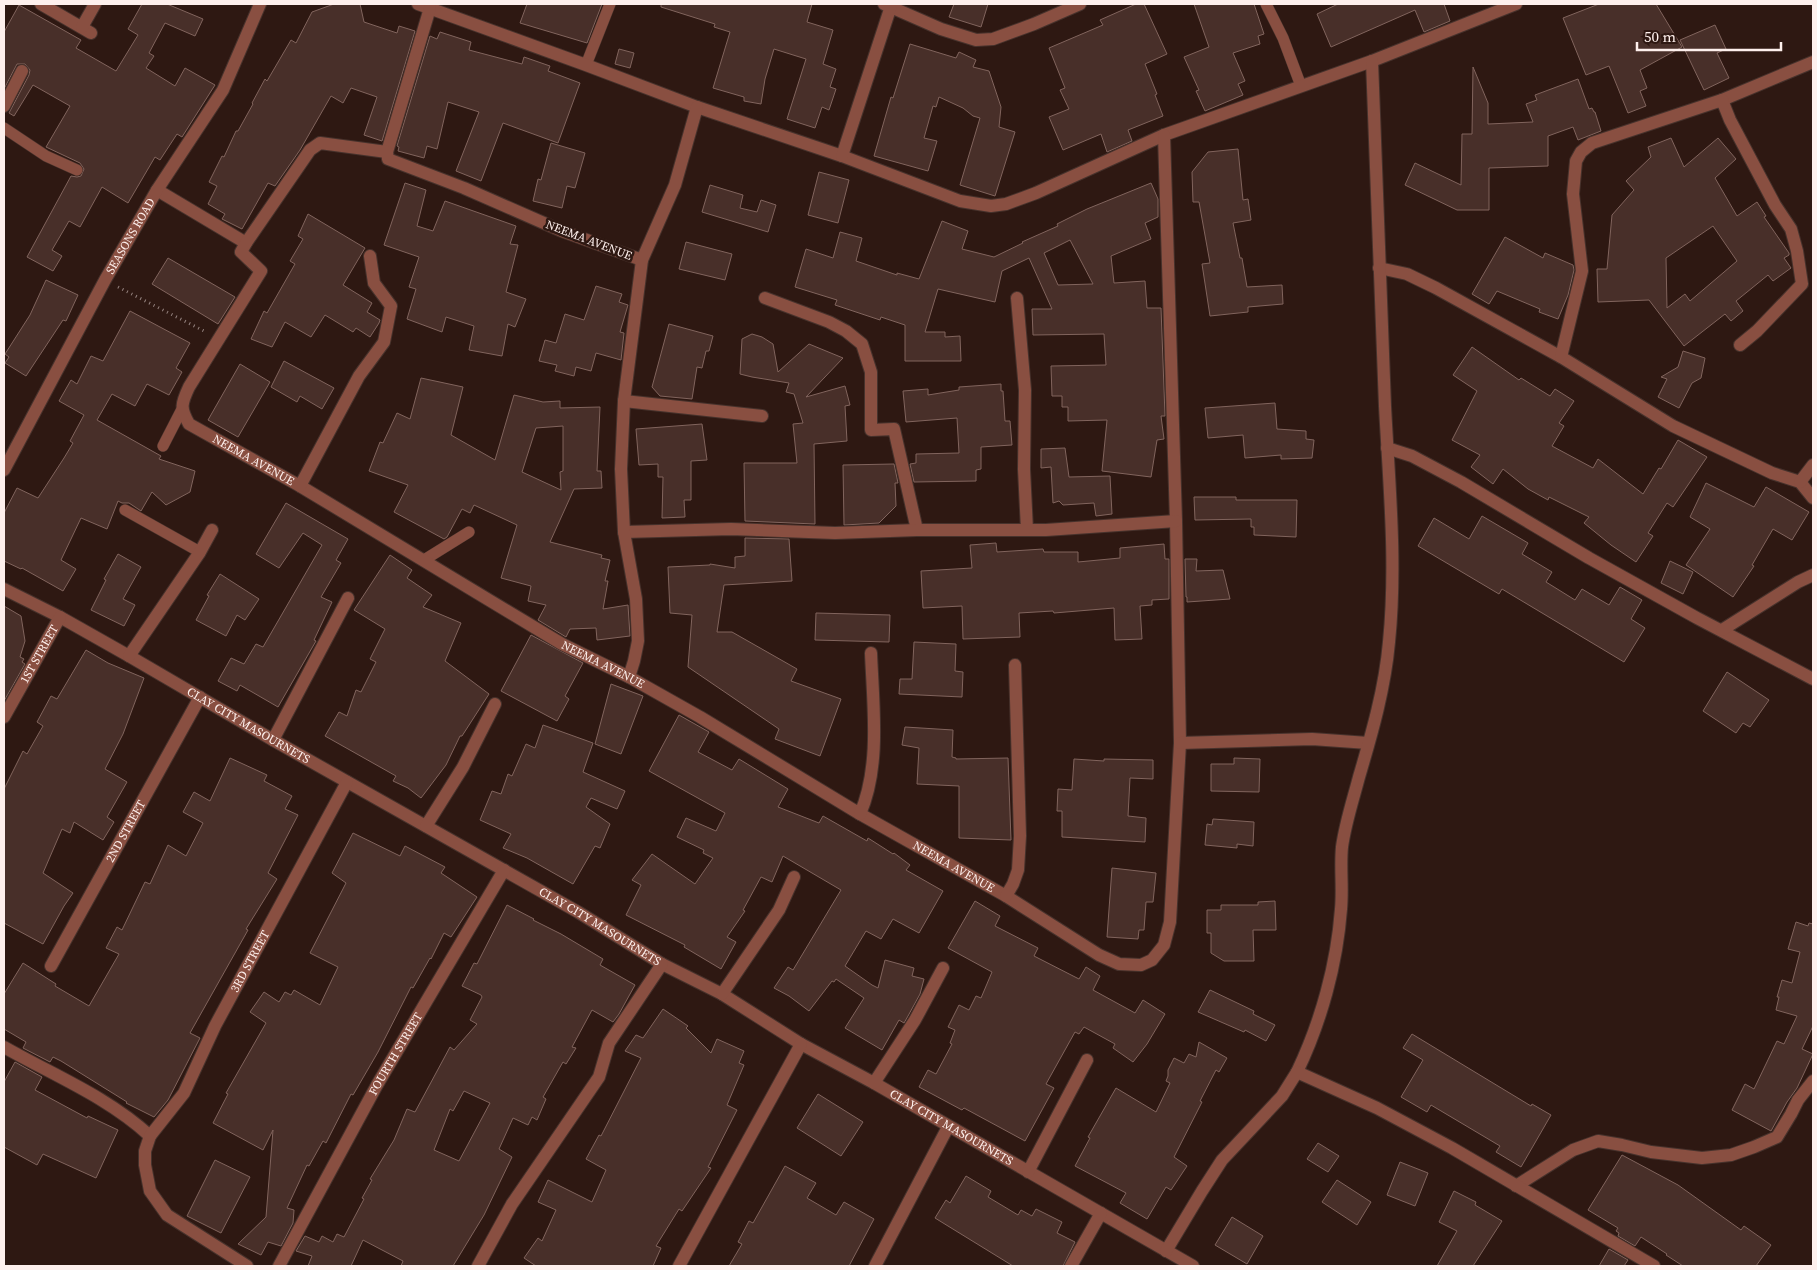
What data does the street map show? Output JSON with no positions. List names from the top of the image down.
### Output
{
  "streets": {
    "street": [
      "SEASONS ROAD",
      "NEEMA AVENUE",
      "1ST STREET",
      "CLAY CITY MASOURNETS",
      "2ND STREET",
      "3RD STREET",
      "FOURTH STREET"
    ]
  },
  "crossings": [
    ["1ST STREET", "CLAY CITY MASOURNETS"],
    ["CLAY CITY MASOURNETS", "2ND STREET"],
    ["CLAY CITY MASOURNETS", "3RD STREET"],
    ["CLAY CITY MASOURNETS", "FOURTH STREET"]
  ],
  "scale_bar": "50 m"
}
